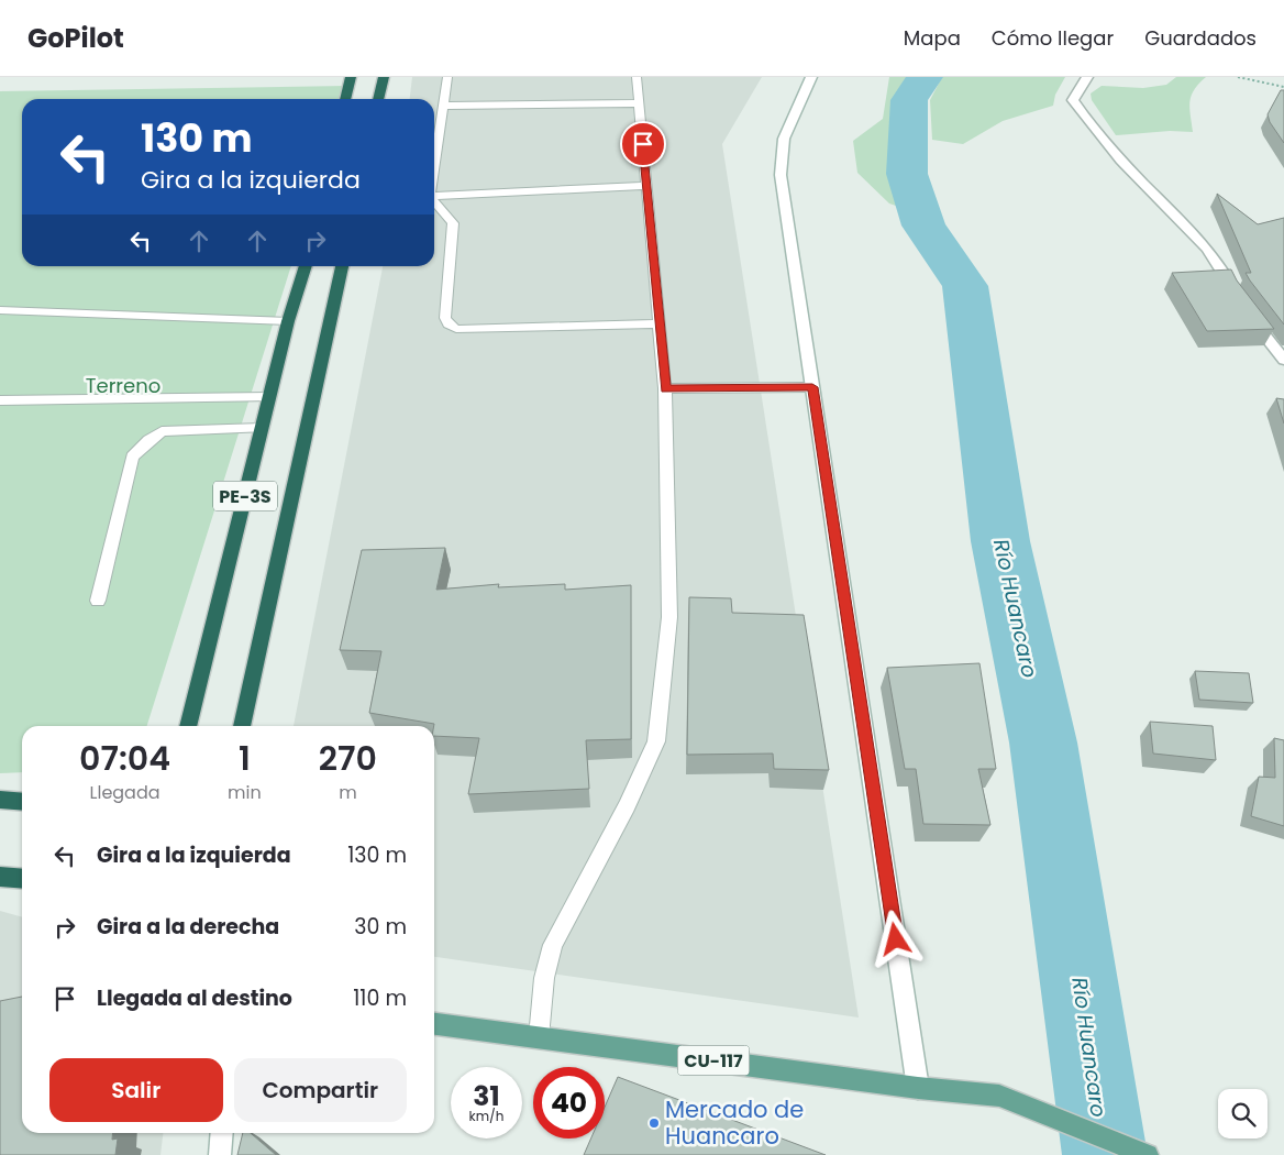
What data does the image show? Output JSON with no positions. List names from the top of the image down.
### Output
{
  "streets": {
    "highway": ["PE-3S"],
    "main road": ["CU-117"]
  },
  "water": ["Río Huancaro"],
  "parks": ["Terreno"],
  "places": ["Mercado de Huancaro"],
  "page": {
    "header": "GoPilot",
    "nav": ["Mapa", "Cómo llegar", "Guardados"],
    "turn": ["130 m", "Gira a la izquierda"],
    "eta": [
      "07:04",
      "Llegada",
      "1",
      "min",
      "270",
      "m"
    ],
    "list": [
      {
        "name": "Gira a la izquierda",
        "value": "130 m"
      },
      {
        "name": "Gira a la derecha",
        "value": "30 m"
      },
      {
        "name": "Llegada al destino",
        "value": "110 m"
      }
    ],
    "buttons": ["Salir", "Compartir"],
    "speed": "31 km/h",
    "limit": "40"
  }
}
